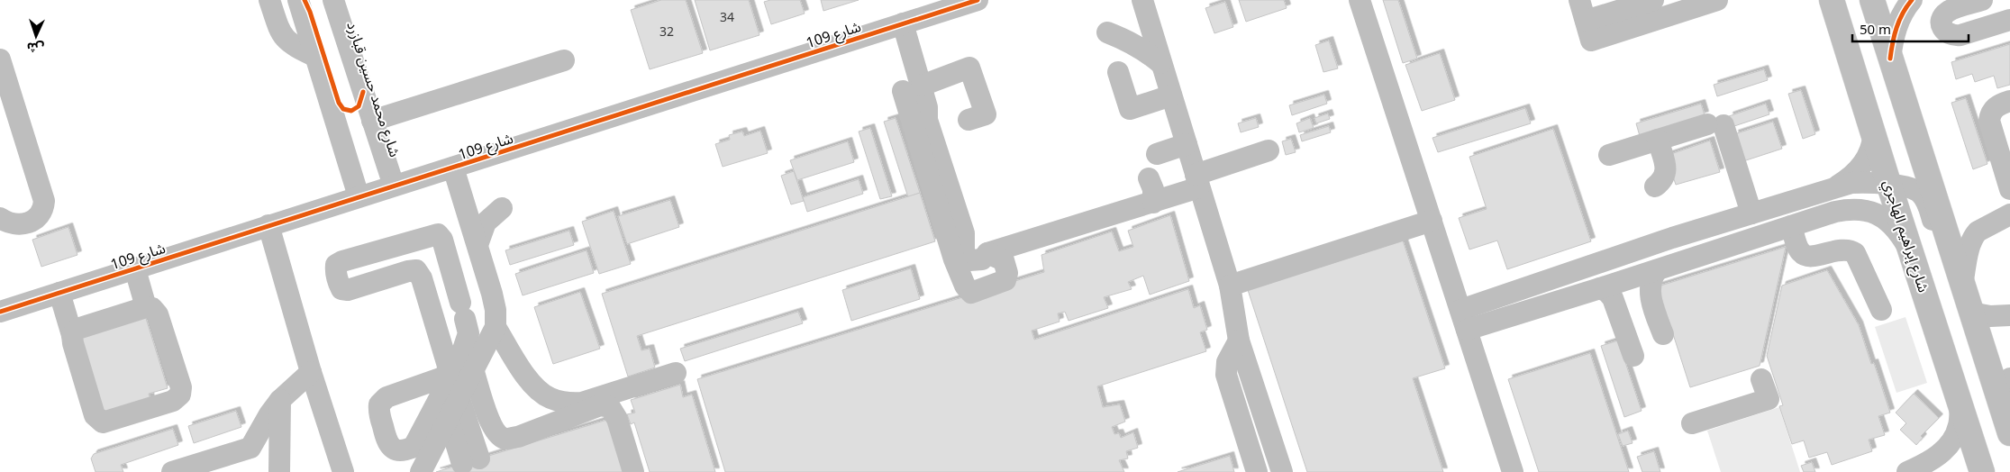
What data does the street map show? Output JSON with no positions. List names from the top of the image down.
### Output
{
  "streets": {
    "main road": ["شارع إبراهيم الهاجري"],
    "street": ["شارع 109", "شارع محمد حسين قبازرد"]
  },
  "crossings": [
    ["شارع 109", "شارع محمد حسين قبازرد"]
  ],
  "house_numbers": ["34", "32"],
  "scale_bar": "50 m",
  "north": "bottom"
}
